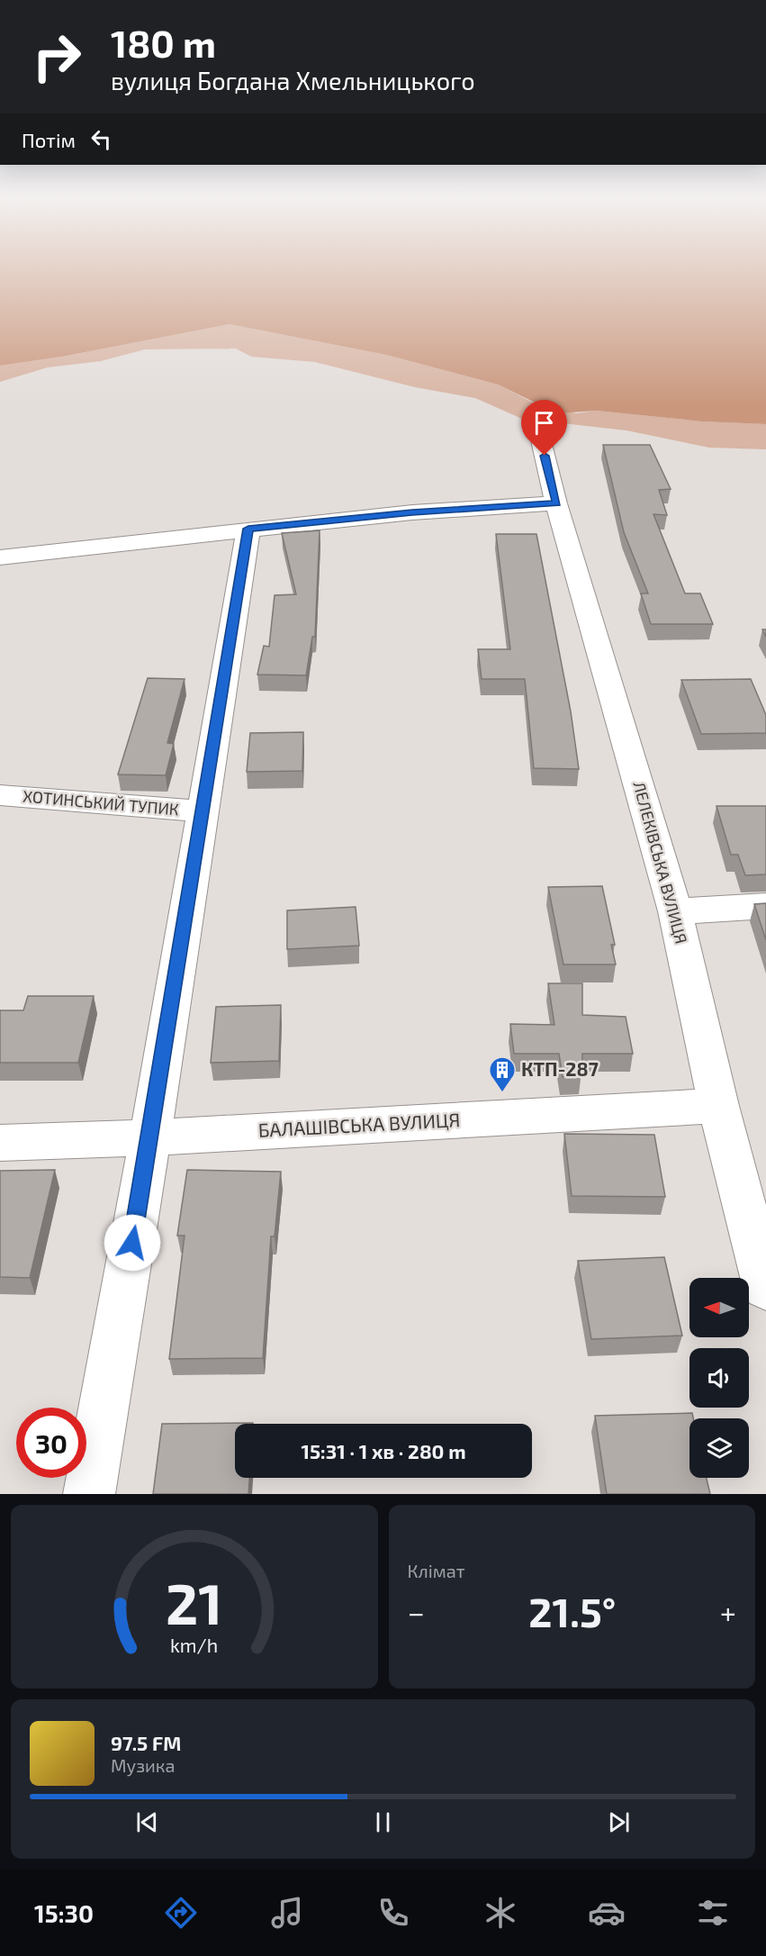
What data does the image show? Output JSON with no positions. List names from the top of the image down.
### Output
{
  "streets": {
    "street": ["ХОТИНСЬКИЙ ТУПИК", "ЛЕЛЕКІВСЬКА ВУЛИЦЯ", "БАЛАШІВСЬКА ВУЛИЦЯ"]
  },
  "crossings": [
    ["ЛЕЛЕКІВСЬКА ВУЛИЦЯ", "БАЛАШІВСЬКА ВУЛИЦЯ"]
  ],
  "places": {
    "building": ["КТП-287"]
  },
  "north": "left",
  "page": {
    "turn": ["180 m", "вулиця Богдана Хмельницького"],
    "then": "Потім",
    "limit": "30",
    "trip": "15:31 · 1 хв · 280 m",
    "tile": "Клімат",
    "heat": ["−", "21.5°", "+"],
    "song": ["97.5 FM", "Музика"],
    "tabs": "15:30",
    "gauge": ["21", "km/h"]
  }
}
